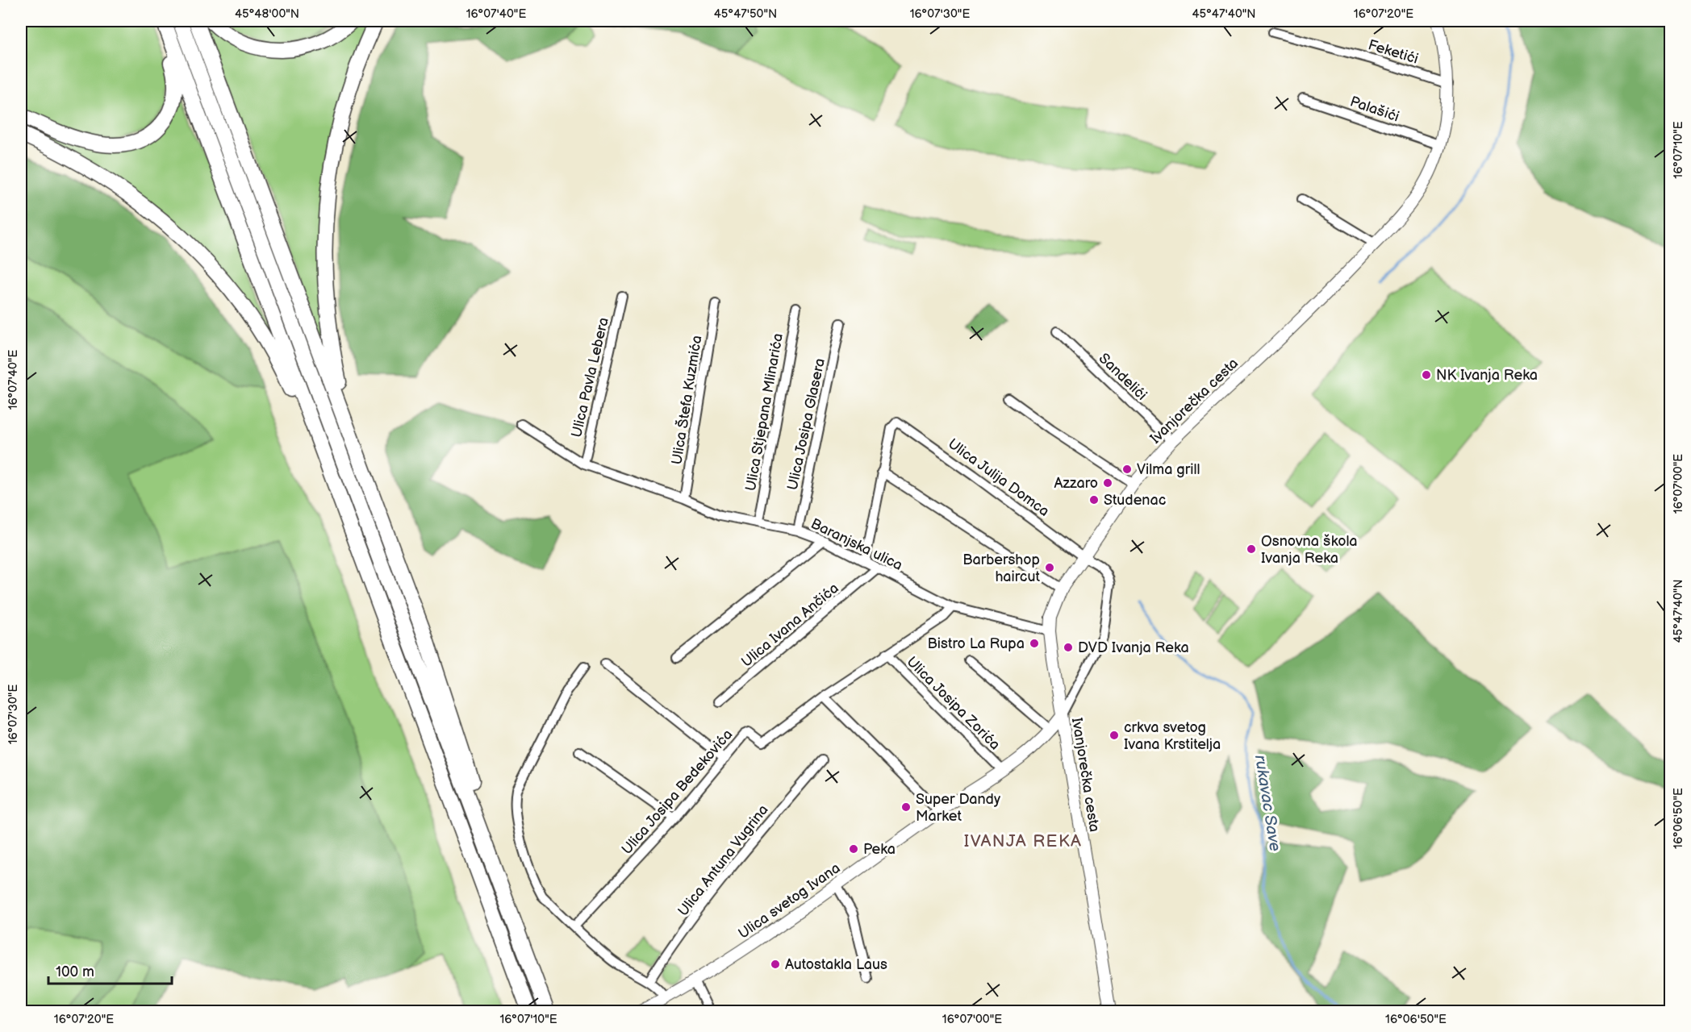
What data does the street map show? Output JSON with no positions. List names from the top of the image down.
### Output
{
  "streets": {
    "main road": ["Ivanjorečka cesta", "Ulica svetog Ivana"],
    "street": [
      "Feketići",
      "Palašići",
      "Sandelići",
      "Ulica Pavla Lebera",
      "Ulica Štefa Kuzmića",
      "Ulica Stjepana Mlinarića",
      "Ulica Josipa Glasera",
      "Ulica Julija Domca",
      "Baranjska ulica",
      "Ulica Ivana Ančića",
      "Ulica Josipa Zorića",
      "Ulica Josipa Bedekovića",
      "Ulica Antuna Vugrina"
    ]
  },
  "crossings": [
    ["Feketići", "Ivanjorečka cesta"],
    ["Palašići", "Ivanjorečka cesta"],
    ["Sandelići", "Ivanjorečka cesta"],
    ["Ulica Pavla Lebera", "Baranjska ulica"],
    ["Ulica Štefa Kuzmića", "Baranjska ulica"],
    ["Ivanjorečka cesta", "Ulica Julija Domca"],
    ["Ivanjorečka cesta", "Baranjska ulica"],
    ["Ivanjorečka cesta", "Ulica svetog Ivana"],
    ["Ulica Stjepana Mlinarića", "Baranjska ulica"],
    ["Ulica Josipa Glasera", "Baranjska ulica"],
    ["Ulica Julija Domca", "Ulica svetog Ivana"],
    ["Baranjska ulica", "Ulica Ivana Ančića"],
    ["Baranjska ulica", "Ulica Josipa Bedekovića"],
    ["Ulica Josipa Zorića", "Ulica Josipa Bedekovića"],
    ["Ulica Josipa Zorića", "Ulica svetog Ivana"]
  ],
  "districts": ["IVANJA REKA"],
  "water": ["rukavac Save"],
  "places": [
    "NK Ivanja Reka",
    "Vilma grill",
    "Azzaro",
    "Studenac",
    "Osnovna škola Ivanja Reka",
    "Barbershop haircut",
    "Bistro La Rupa",
    "DVD Ivanja Reka",
    "crkva svetog Ivana Krstitelja",
    "Super Dandy Market",
    "Peka",
    "Autostakla Laus"
  ],
  "scale_bar": "100 m",
  "coordinates": [
    "45°48'00\"N",
    "16°07'40\"E",
    "45°47'50\"N",
    "16°07'30\"E",
    "45°47'40\"N",
    "16°07'20\"E",
    "16°07'10\"E",
    "16°07'00\"E",
    "16°06'50\"E"
  ]
}
